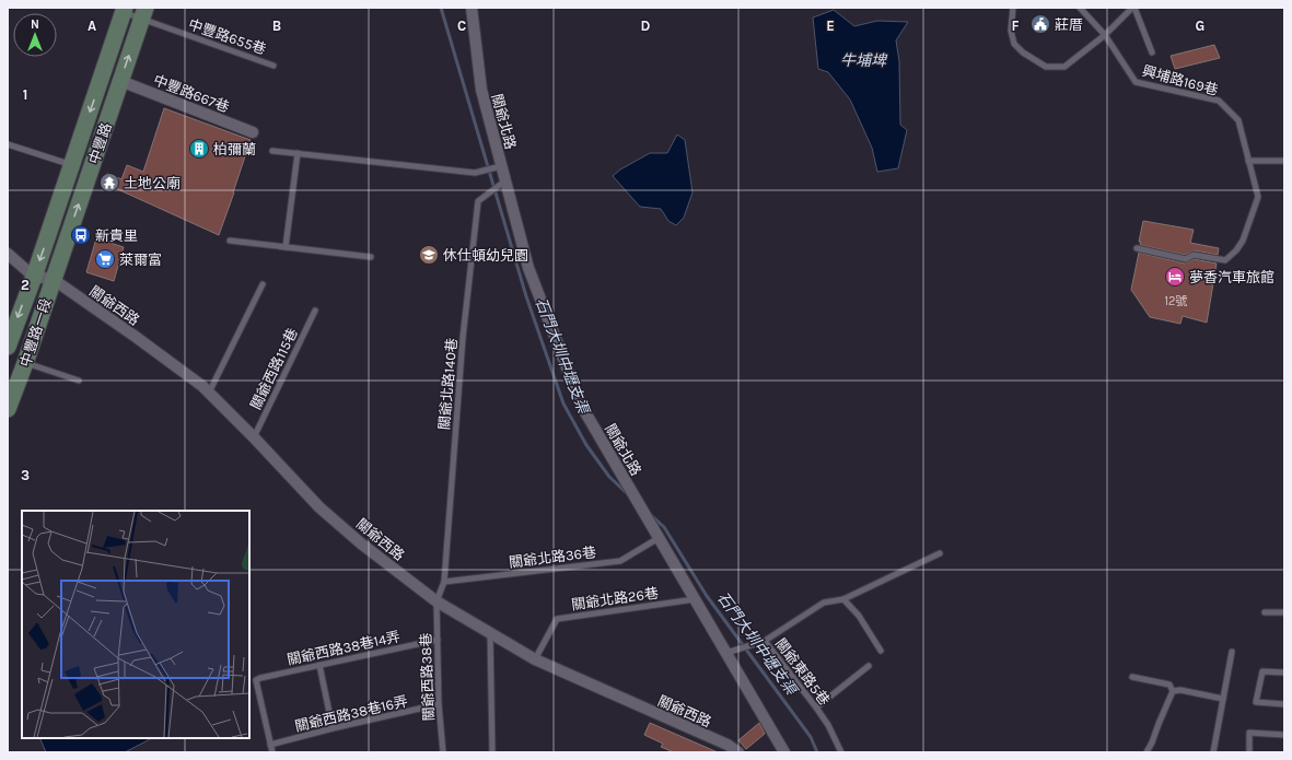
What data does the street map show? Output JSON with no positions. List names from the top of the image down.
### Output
{
  "streets": {
    "main road": ["中豐路", "中豐路一段"],
    "street": ["中豐路667巷", "關爺北路", "關爺西路"],
    "lane": [
      "中豐路655巷",
      "興埔路169巷",
      "關爺西路115巷",
      "關爺北路140巷",
      "關爺北路36巷",
      "關爺北路26巷",
      "關爺西路38巷14弄",
      "關爺東路5巷",
      "關爺西路38巷",
      "關爺西路38巷16弄"
    ]
  },
  "crossings": [
    ["中豐路655巷", "中豐路"],
    ["中豐路667巷", "中豐路"],
    ["關爺北路", "關爺北路140巷"],
    ["關爺北路", "關爺北路36巷"],
    ["關爺北路", "關爺北路26巷"],
    ["關爺北路", "關爺東路5巷"],
    ["中豐路", "關爺西路"],
    ["中豐路", "中豐路一段"],
    ["關爺西路", "中豐路一段"],
    ["關爺西路", "關爺西路115巷"],
    ["關爺西路", "關爺北路140巷"],
    ["關爺西路", "關爺北路26巷"],
    ["關爺西路", "關爺西路38巷"],
    ["關爺北路140巷", "關爺北路36巷"],
    ["關爺北路140巷", "關爺西路38巷"],
    ["關爺西路38巷14弄", "關爺西路38巷"],
    ["關爺西路38巷14弄", "關爺西路38巷16弄"],
    ["關爺西路38巷", "關爺西路38巷16弄"]
  ],
  "water": ["牛埔埤", "石門大圳中壢支渠"],
  "places": {
    "public building": ["莊厝"],
    "building": ["柏彌蘭"],
    "temple": ["土地公廟"],
    "bus stop": ["新貴里"],
    "school or university": ["休仕頓幼兒園"],
    "supermarket": ["萊爾富"],
    "hotel": ["夢香汽車旅館"]
  },
  "house_numbers": ["12號"],
  "north": "top",
  "grid": {
    "columns": [
      "A",
      "B",
      "C",
      "D",
      "E",
      "F",
      "G"
    ],
    "rows": ["1", "2", "3"]
  }
}
